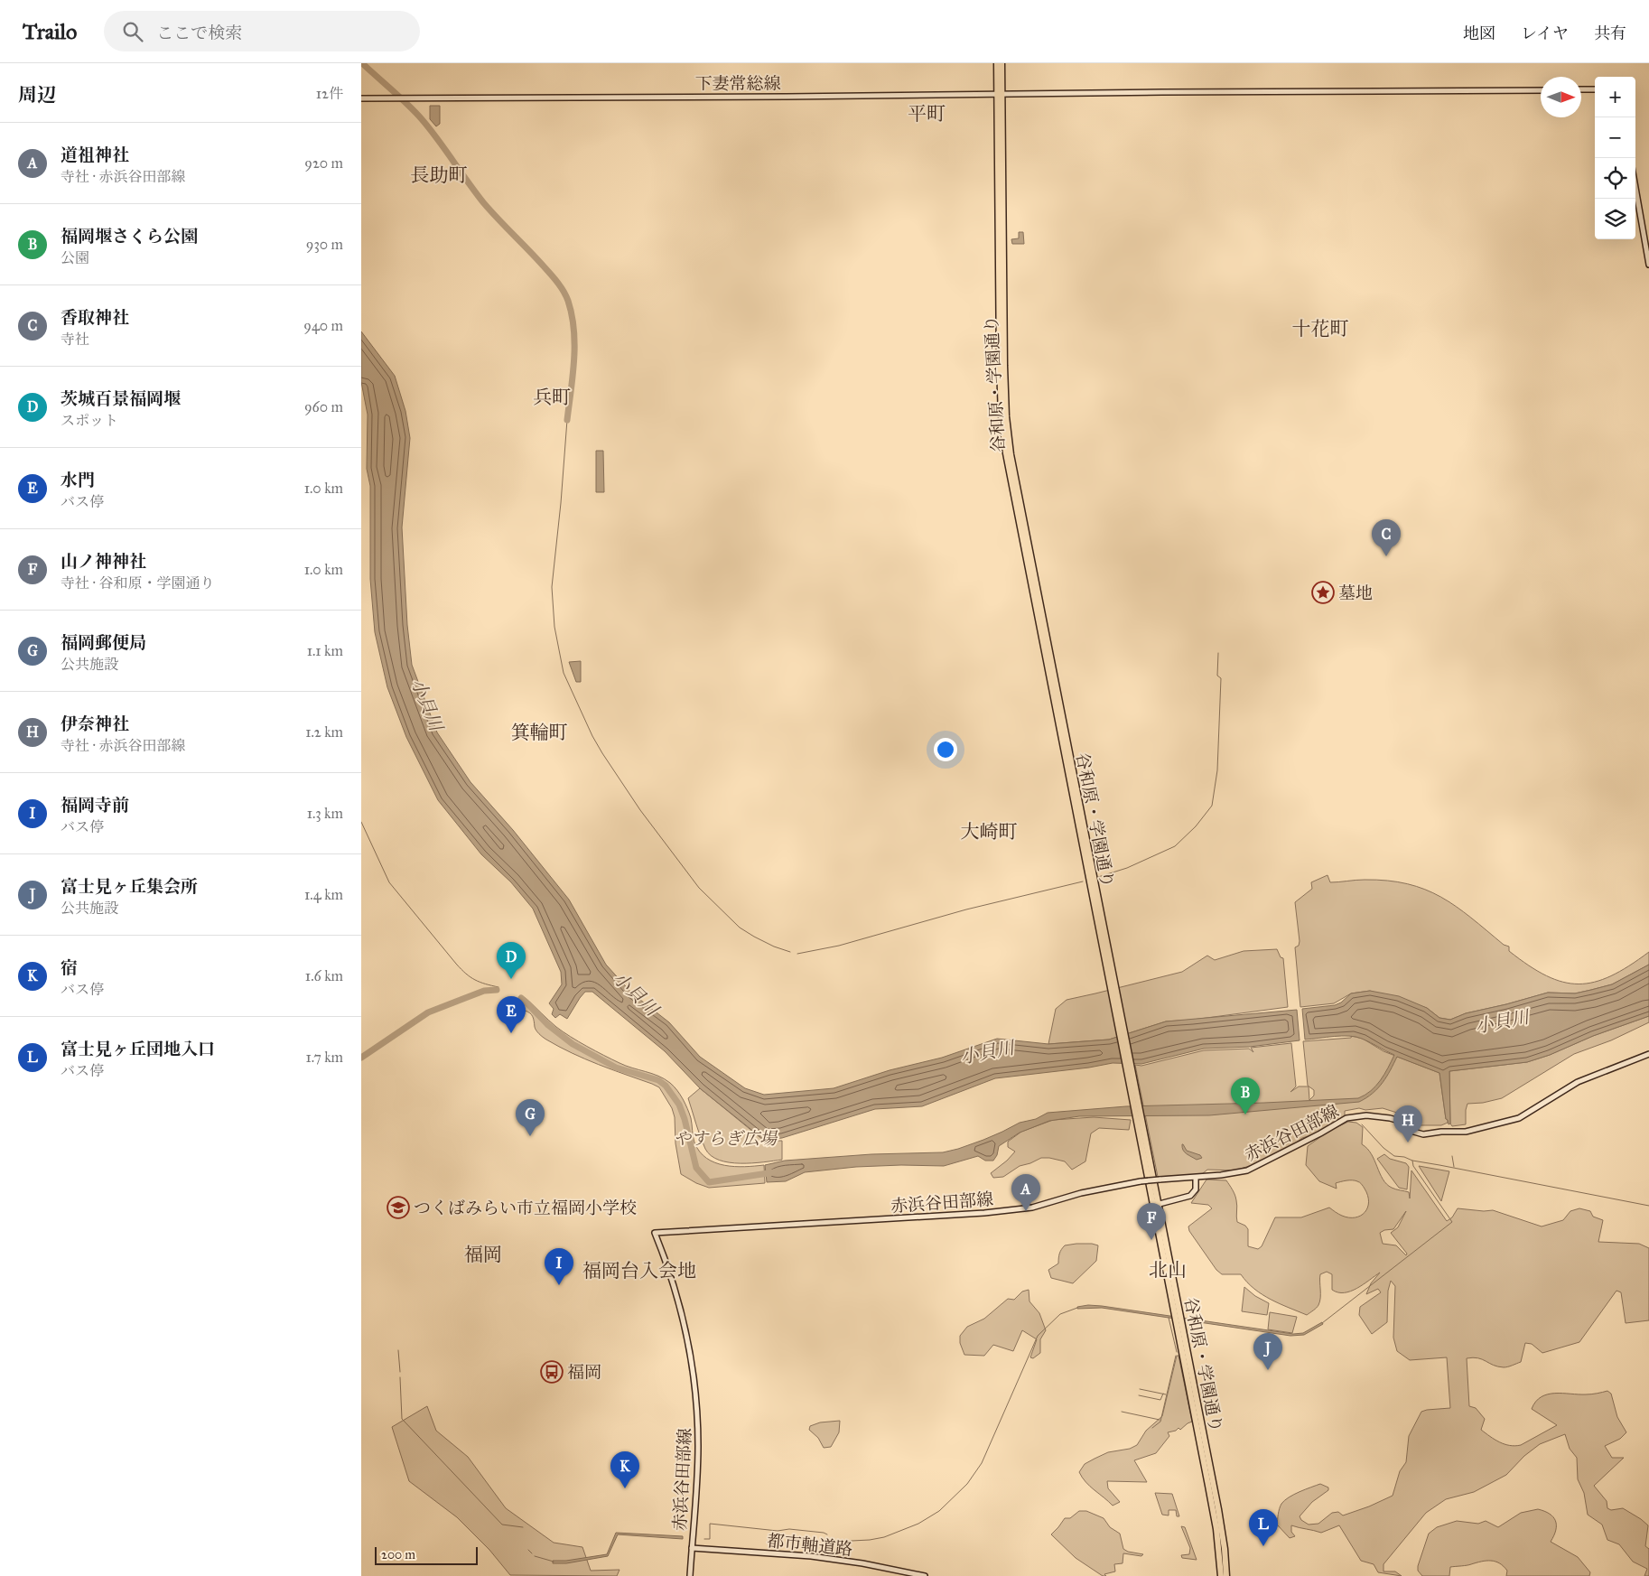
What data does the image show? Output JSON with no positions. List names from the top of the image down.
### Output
{
  "streets": {
    "highway": ["谷和原・学園通り"],
    "main road": ["下妻常総線", "赤浜谷田部線", "都市軸道路"]
  },
  "crossings": [
    ["下妻常総線", "谷和原・学園通り"],
    ["赤浜谷田部線", "都市軸道路"]
  ],
  "districts": [
    "平町",
    "長助町",
    "十花町",
    "兵町",
    "箕輪町",
    "大崎町",
    "福岡",
    "北山",
    "福岡台入会地"
  ],
  "water": ["小貝川"],
  "parks": ["やすらぎ広場"],
  "places": {
    "place": ["墓地"],
    "school or university": ["つくばみらい市立福岡小学校"],
    "bus stop": ["福岡"]
  },
  "scale_bar": "200 m",
  "north": "right",
  "page": {
    "header": "Trailo",
    "search": "ここで検索",
    "nav": ["地図", "レイヤ", "共有"],
    "heading": ["周辺", "12件"],
    "map_buttons": ["+", "−"],
    "list": [
      {
        "mark": "A",
        "name": "道祖神社",
        "note": "寺社 · 赤浜谷田部線",
        "value": "920 m"
      },
      {
        "mark": "B",
        "name": "福岡堰さくら公園",
        "note": "公園",
        "value": "930 m"
      },
      {
        "mark": "C",
        "name": "香取神社",
        "note": "寺社",
        "value": "940 m"
      },
      {
        "mark": "D",
        "name": "茨城百景福岡堰",
        "note": "スポット",
        "value": "960 m"
      },
      {
        "mark": "E",
        "name": "水門",
        "note": "バス停",
        "value": "1.0 km"
      },
      {
        "mark": "F",
        "name": "山ノ神神社",
        "note": "寺社 · 谷和原・学園通り",
        "value": "1.0 km"
      },
      {
        "mark": "G",
        "name": "福岡郵便局",
        "note": "公共施設",
        "value": "1.1 km"
      },
      {
        "mark": "H",
        "name": "伊奈神社",
        "note": "寺社 · 赤浜谷田部線",
        "value": "1.2 km"
      },
      {
        "mark": "I",
        "name": "福岡寺前",
        "note": "バス停",
        "value": "1.3 km"
      },
      {
        "mark": "J",
        "name": "富士見ヶ丘集会所",
        "note": "公共施設",
        "value": "1.4 km"
      },
      {
        "mark": "K",
        "name": "宿",
        "note": "バス停",
        "value": "1.6 km"
      },
      {
        "mark": "L",
        "name": "富士見ヶ丘団地入口",
        "note": "バス停",
        "value": "1.7 km"
      }
    ],
    "pins": [
      "C",
      "D",
      "E",
      "B",
      "G",
      "H",
      "A",
      "F",
      "I",
      "J",
      "K",
      "L"
    ],
    "scale": "200 m"
  }
}
